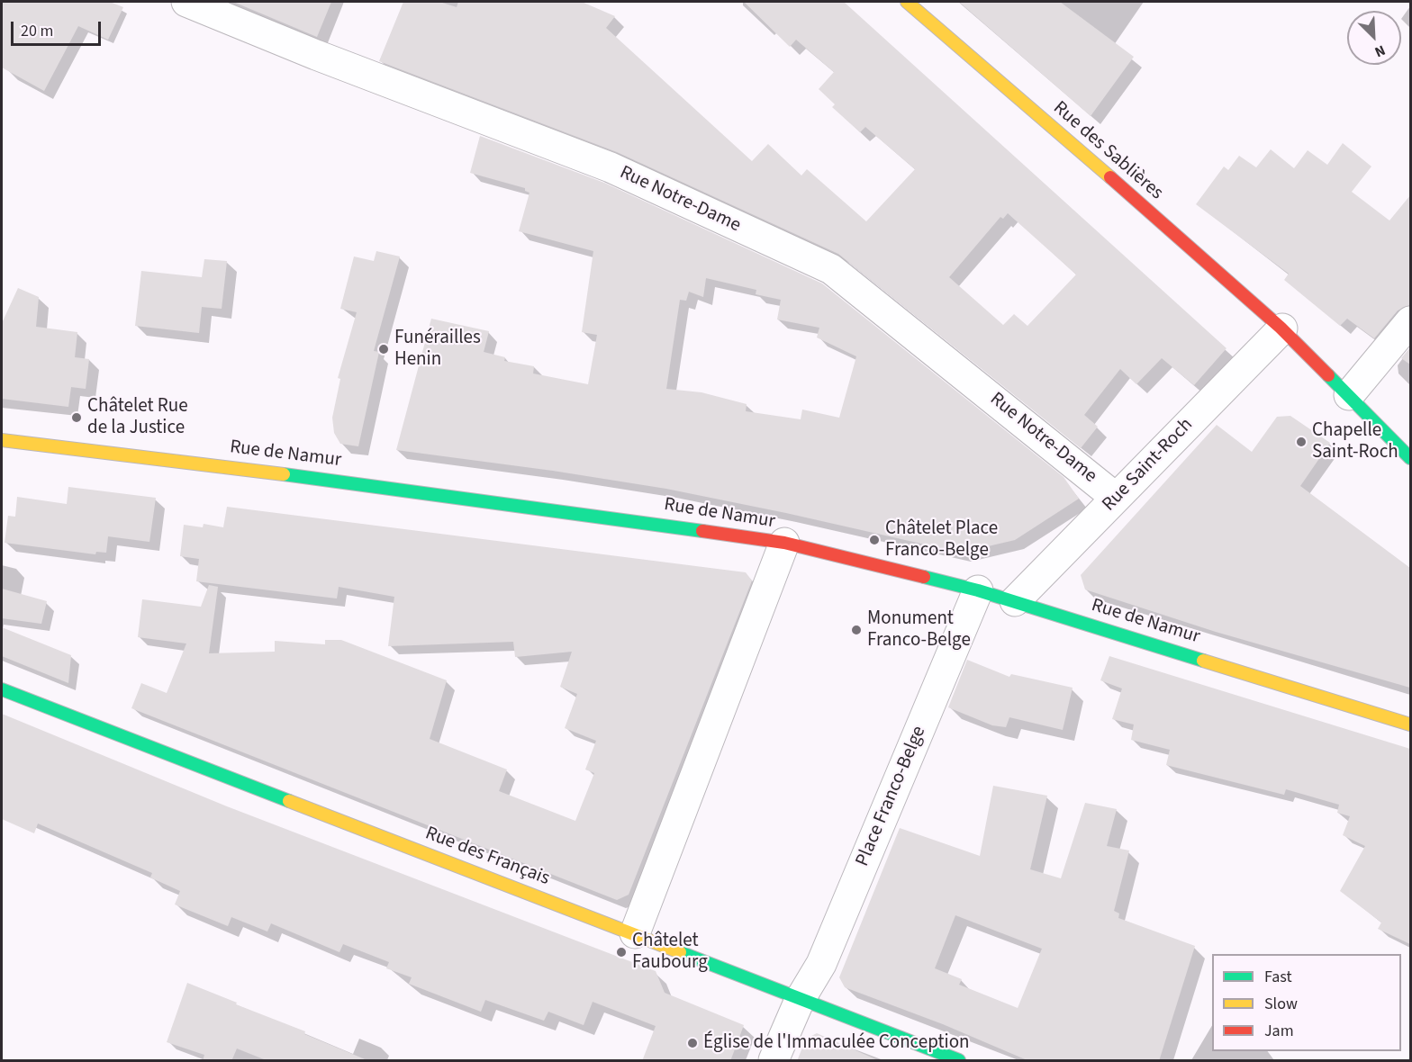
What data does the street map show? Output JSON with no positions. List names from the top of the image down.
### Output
{
  "streets": {
    "main road": ["Rue des Sablières", "Rue de Namur", "Rue des Français"],
    "street": ["Rue Notre-Dame", "Rue Saint-Roch", "Place Franco-Belge"]
  },
  "crossings": [
    ["Rue des Sablières", "Rue Saint-Roch"],
    ["Rue Notre-Dame", "Rue Saint-Roch"],
    ["Rue de Namur", "Rue Saint-Roch"],
    ["Rue de Namur", "Place Franco-Belge"],
    ["Place Franco-Belge", "Rue des Français"]
  ],
  "places": [
    "Funérailles Henin",
    "Châtelet Rue de la Justice",
    "Chapelle Saint-Roch",
    "Châtelet Place Franco-Belge",
    "Monument Franco-Belge",
    "Châtelet Faubourg",
    "Église de l'Immaculée Conception"
  ],
  "legend": ["Fast", "Slow", "Jam"],
  "scale_bar": "20 m",
  "north": "bottom right"
}
